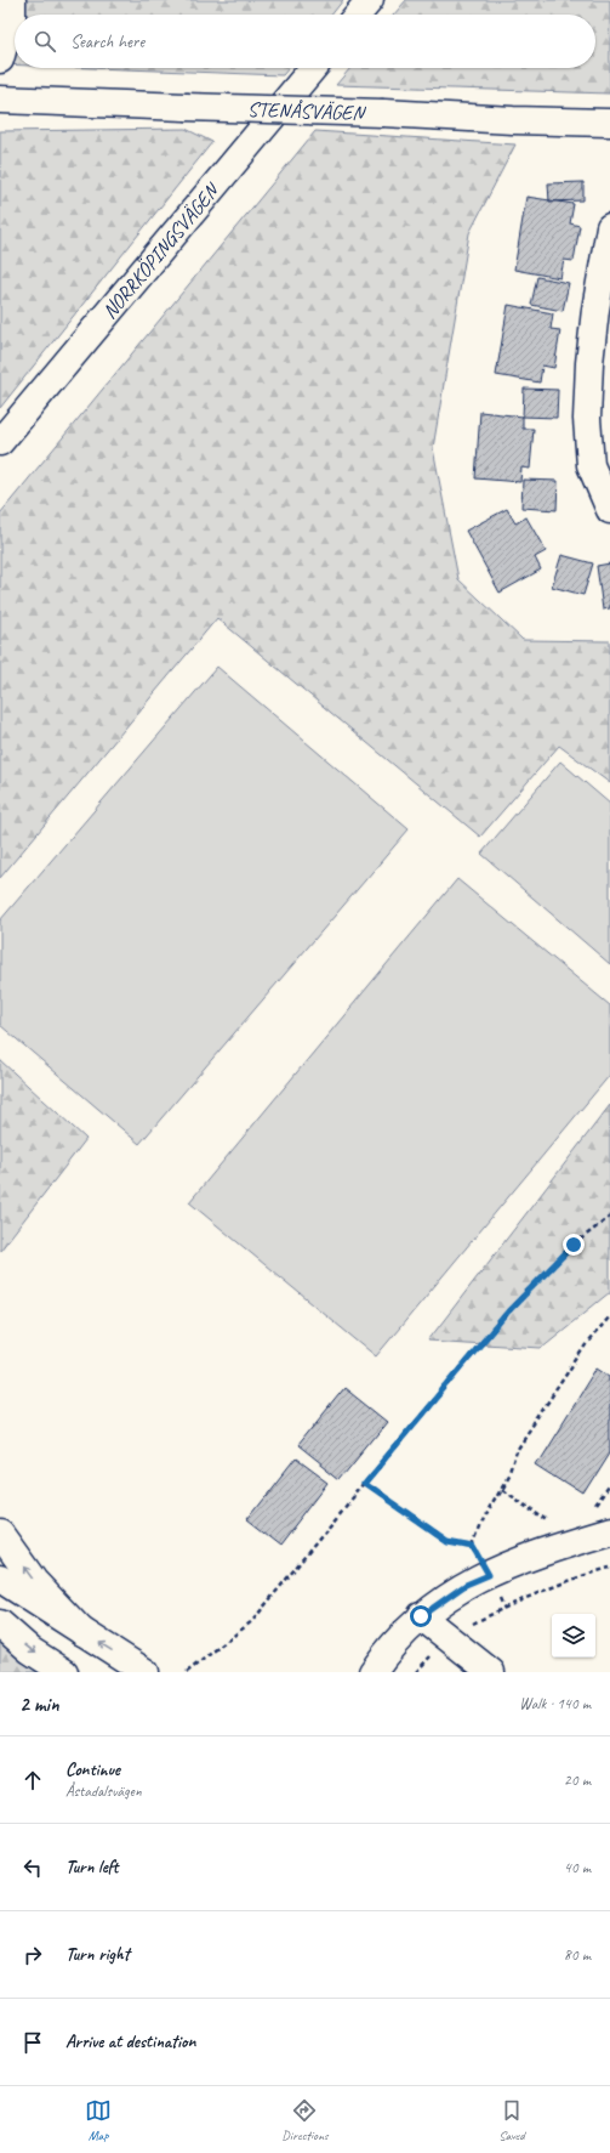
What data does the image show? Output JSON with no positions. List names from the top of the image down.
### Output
{
  "streets": {
    "street": ["STENÅSVÄGEN", "NORRKÖPINGSVÄGEN"]
  },
  "page": {
    "search": "Search here",
    "heading": ["2 min", "Walk · 140 m"],
    "list": [
      ["Continue", "Åstadalsvägen", "20 m"],
      ["Turn left", "40 m"],
      ["Turn right", "80 m"],
      "Arrive at destination"
    ],
    "nav": ["Map", "Directions", "Saved"]
  }
}
